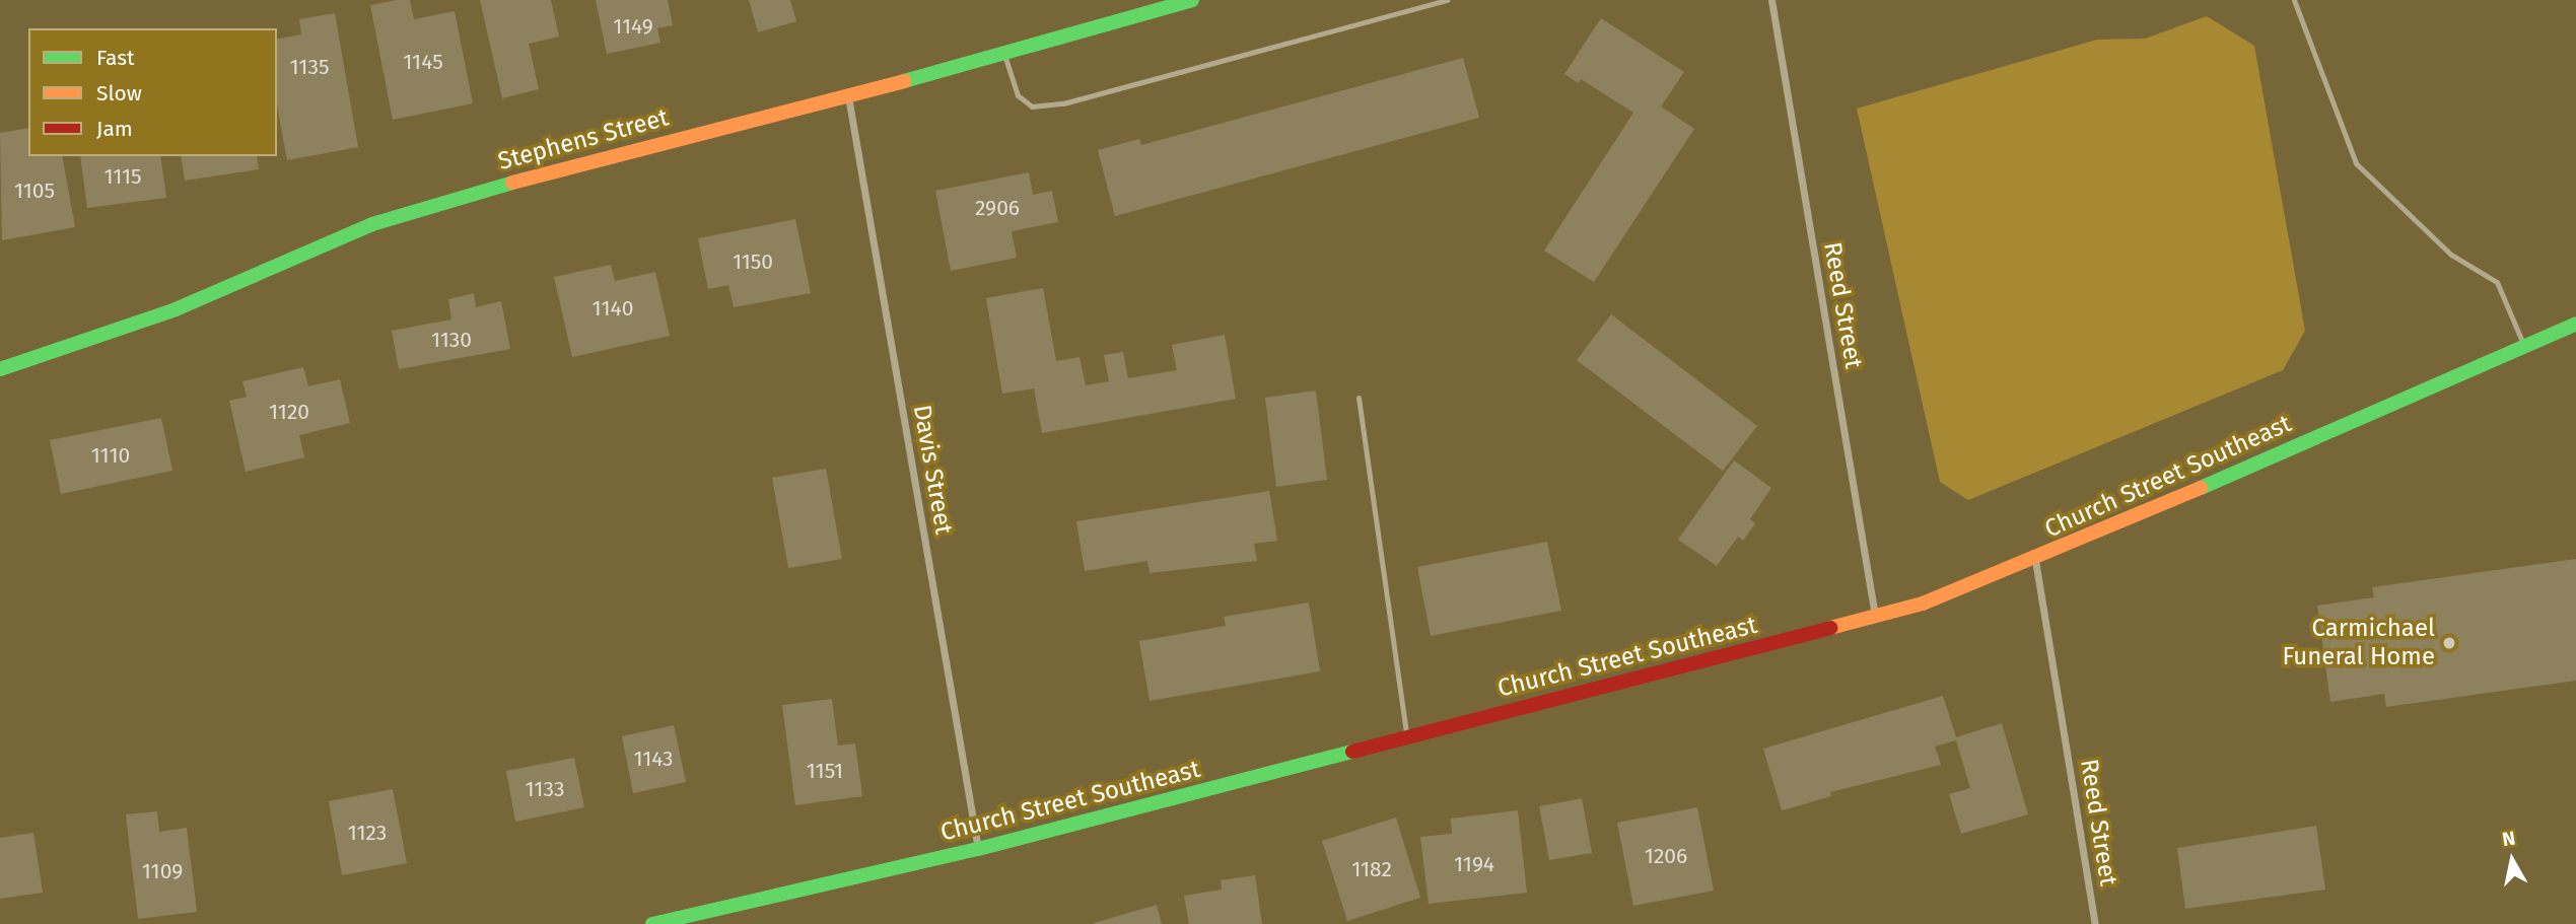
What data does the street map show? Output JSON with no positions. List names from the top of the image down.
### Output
{
  "streets": {
    "street": [
      "Stephens Street",
      "Reed Street",
      "Davis Street",
      "Church Street Southeast"
    ]
  },
  "crossings": [
    ["Stephens Street", "Davis Street"],
    ["Reed Street", "Church Street Southeast"],
    ["Davis Street", "Church Street Southeast"]
  ],
  "places": ["Carmichael Funeral Home"],
  "house_numbers": [
    "1149",
    "1145",
    "1135",
    "1115",
    "1105",
    "2906",
    "1150",
    "1140",
    "1130",
    "1120",
    "1110",
    "1143",
    "1151",
    "1133",
    "1123",
    "1206",
    "1194",
    "1182",
    "1109"
  ],
  "legend": ["Fast", "Slow", "Jam"],
  "north": "top"
}
